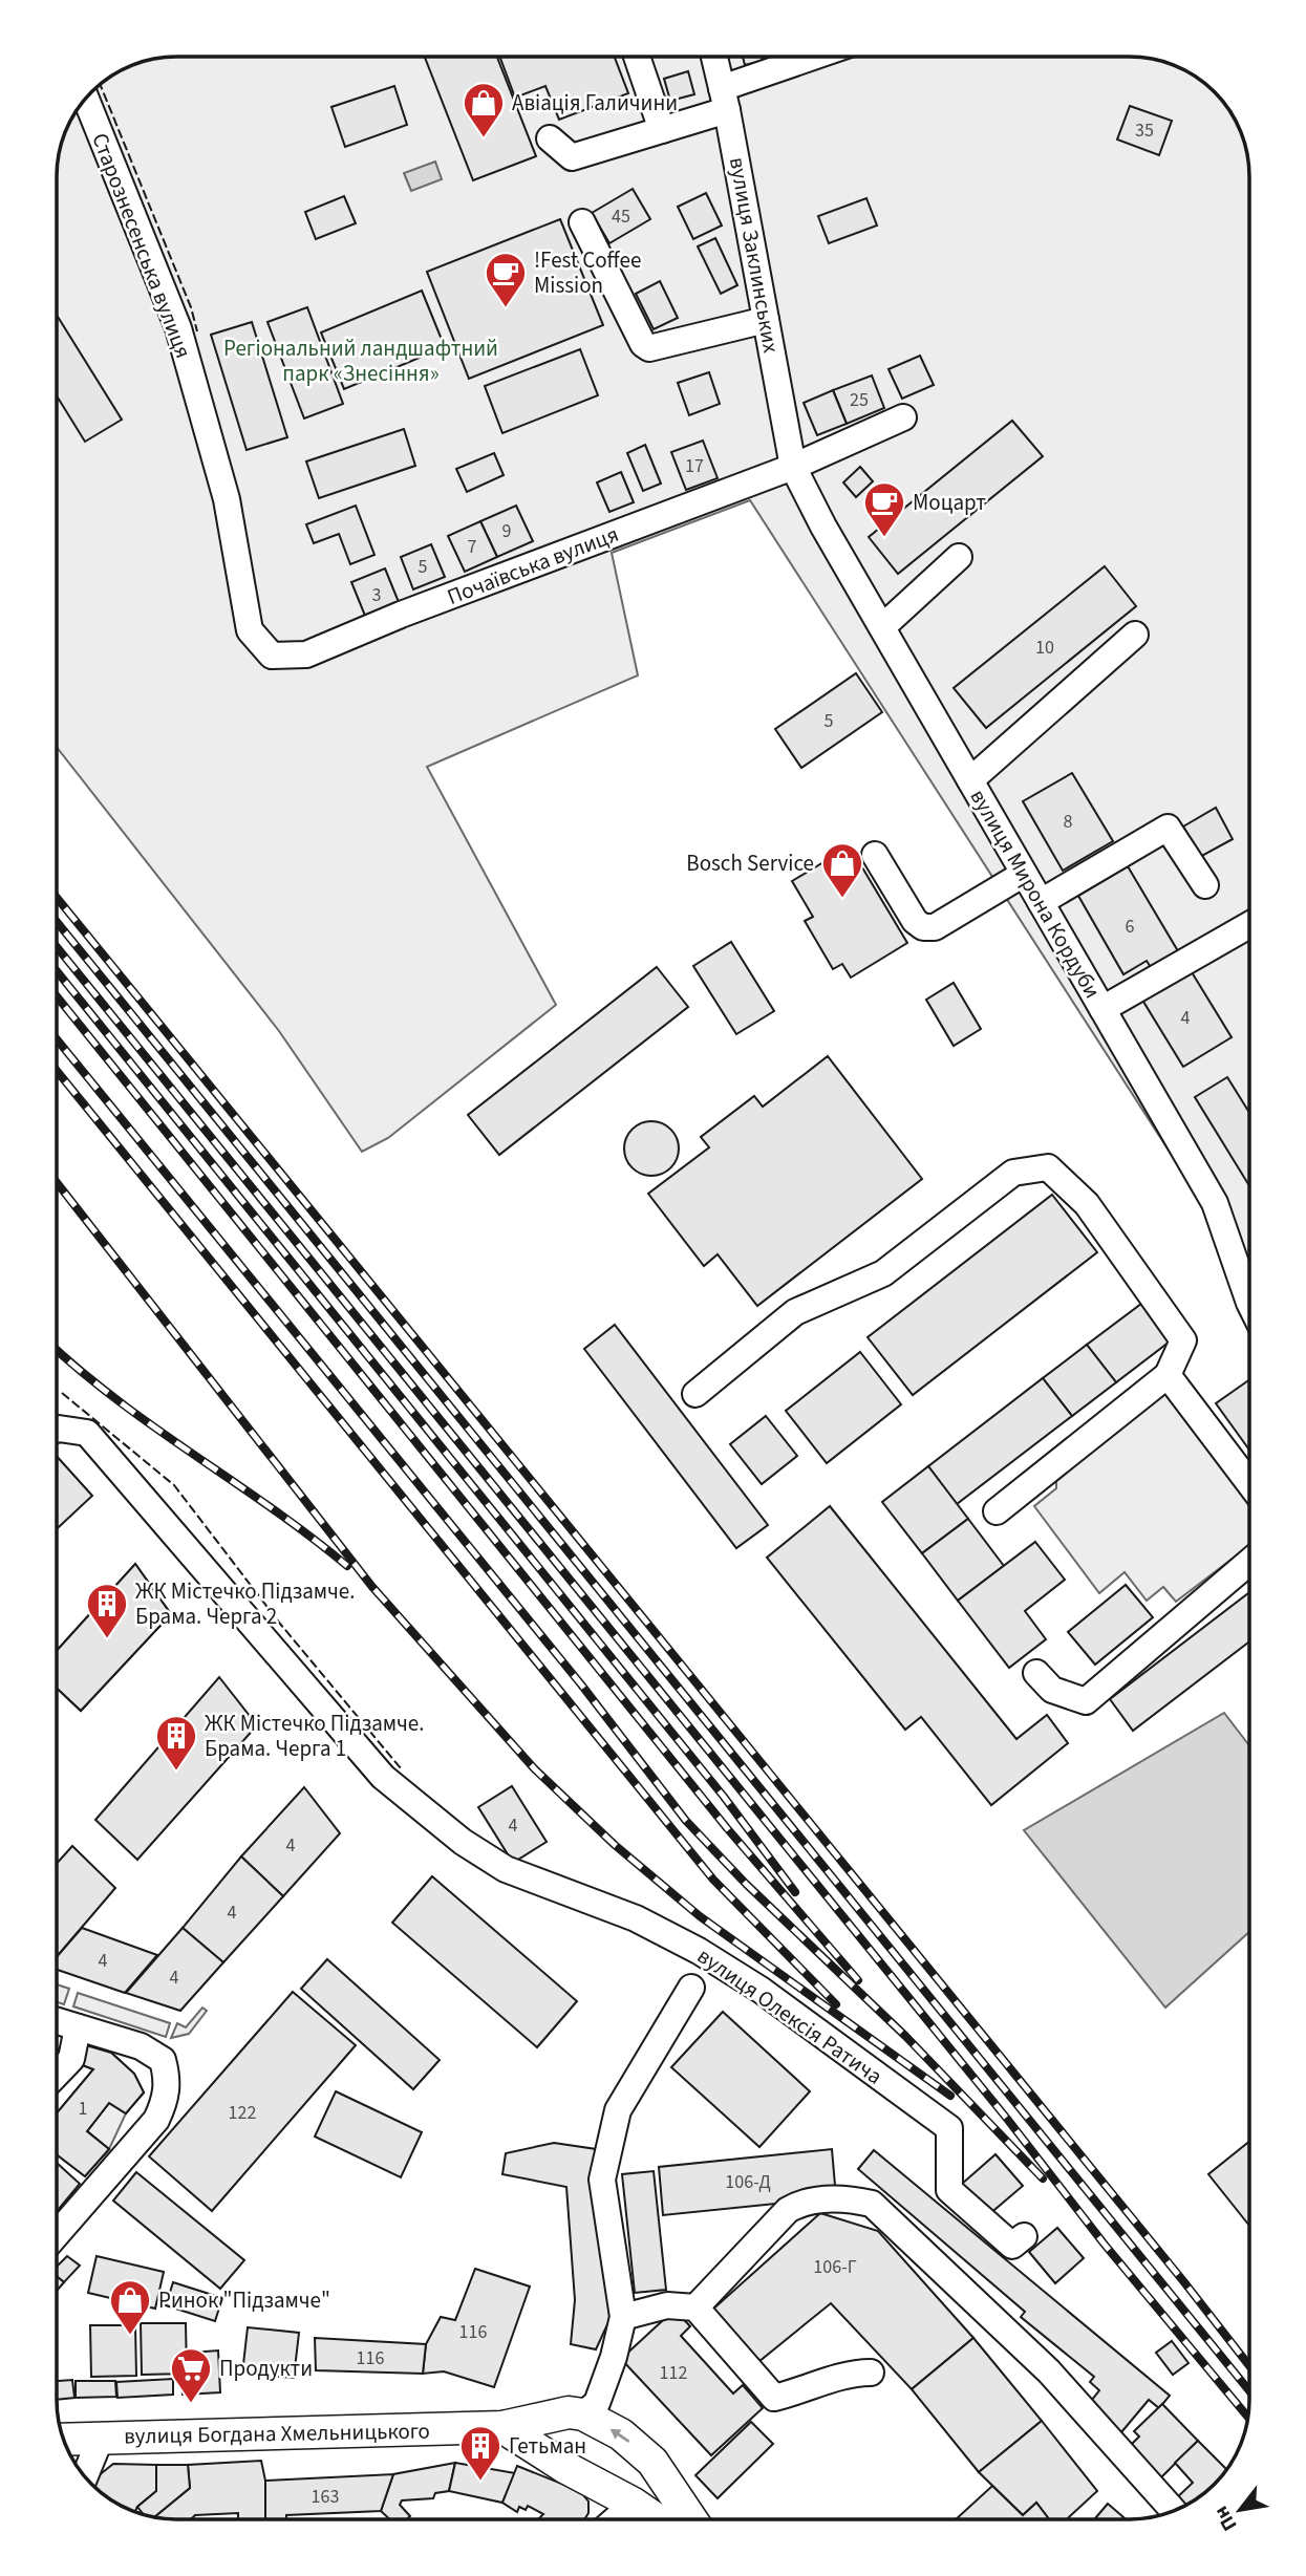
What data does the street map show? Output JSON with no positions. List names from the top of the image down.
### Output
{
  "streets": {
    "main road": ["вулиця Богдана Хмельницького"],
    "street": [
      "Старознесенська вулиця",
      "вулиця Заклинських",
      "Почаївська вулиця",
      "вулиця Мирона Кордуби",
      "вулиця Олексія Ратича"
    ]
  },
  "crossings": [
    ["Старознесенська вулиця", "Почаївська вулиця"],
    ["вулиця Заклинських", "Почаївська вулиця"],
    ["вулиця Заклинських", "вулиця Мирона Кордуби"],
    ["Почаївська вулиця", "вулиця Мирона Кордуби"]
  ],
  "parks": ["Регіональний ландшафтний парк «Знесіння»"],
  "places": {
    "shop": ["Авіація Галичини", "Bosch Service", "Ринок \"Підзамче\""],
    "cafe": ["!Fest Coffee Mission", "Моцарт"],
    "building": ["ЖК Містечко Підзамче. Брама. Черга 2", "ЖК Містечко Підзамче. Брама. Черга 1", "Гетьман"],
    "supermarket": ["Продукти"]
  },
  "house_numbers": [
    "35",
    "45",
    "25",
    "17",
    "9",
    "7",
    "5",
    "3",
    "10",
    "5",
    "8",
    "6",
    "4",
    "4",
    "4",
    "4",
    "4",
    "4",
    "1",
    "122",
    "106-Д",
    "106-Г",
    "116",
    "116",
    "112",
    "163"
  ],
  "north": "bottom left"
}
